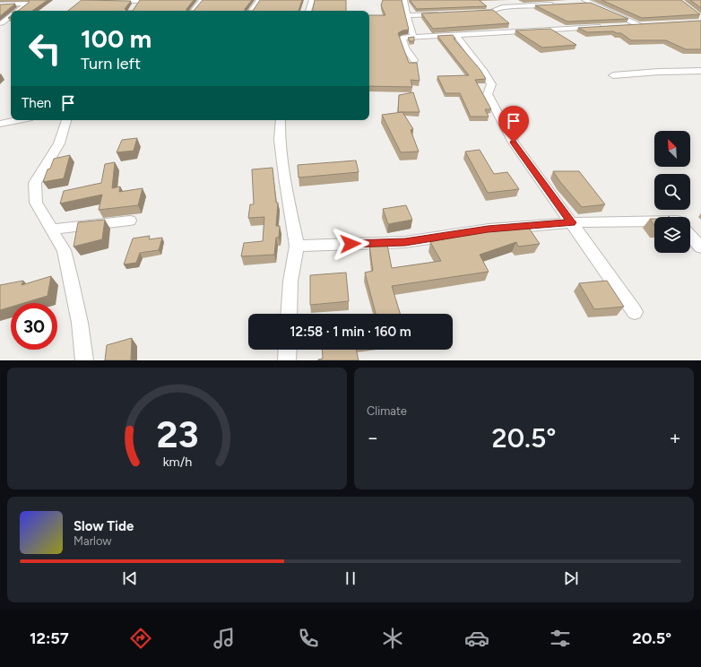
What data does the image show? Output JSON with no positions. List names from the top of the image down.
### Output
{
  "north": "top left",
  "page": {
    "turn": ["100 m", "Turn left"],
    "then": "Then",
    "limit": "30",
    "trip": "12:58 · 1 min · 160 m",
    "tile": "Climate",
    "heat": ["−", "20.5°", "+"],
    "song": ["Slow Tide", "Marlow"],
    "tabs": ["12:57", "20.5°"],
    "gauge": ["23", "km/h"]
  }
}
